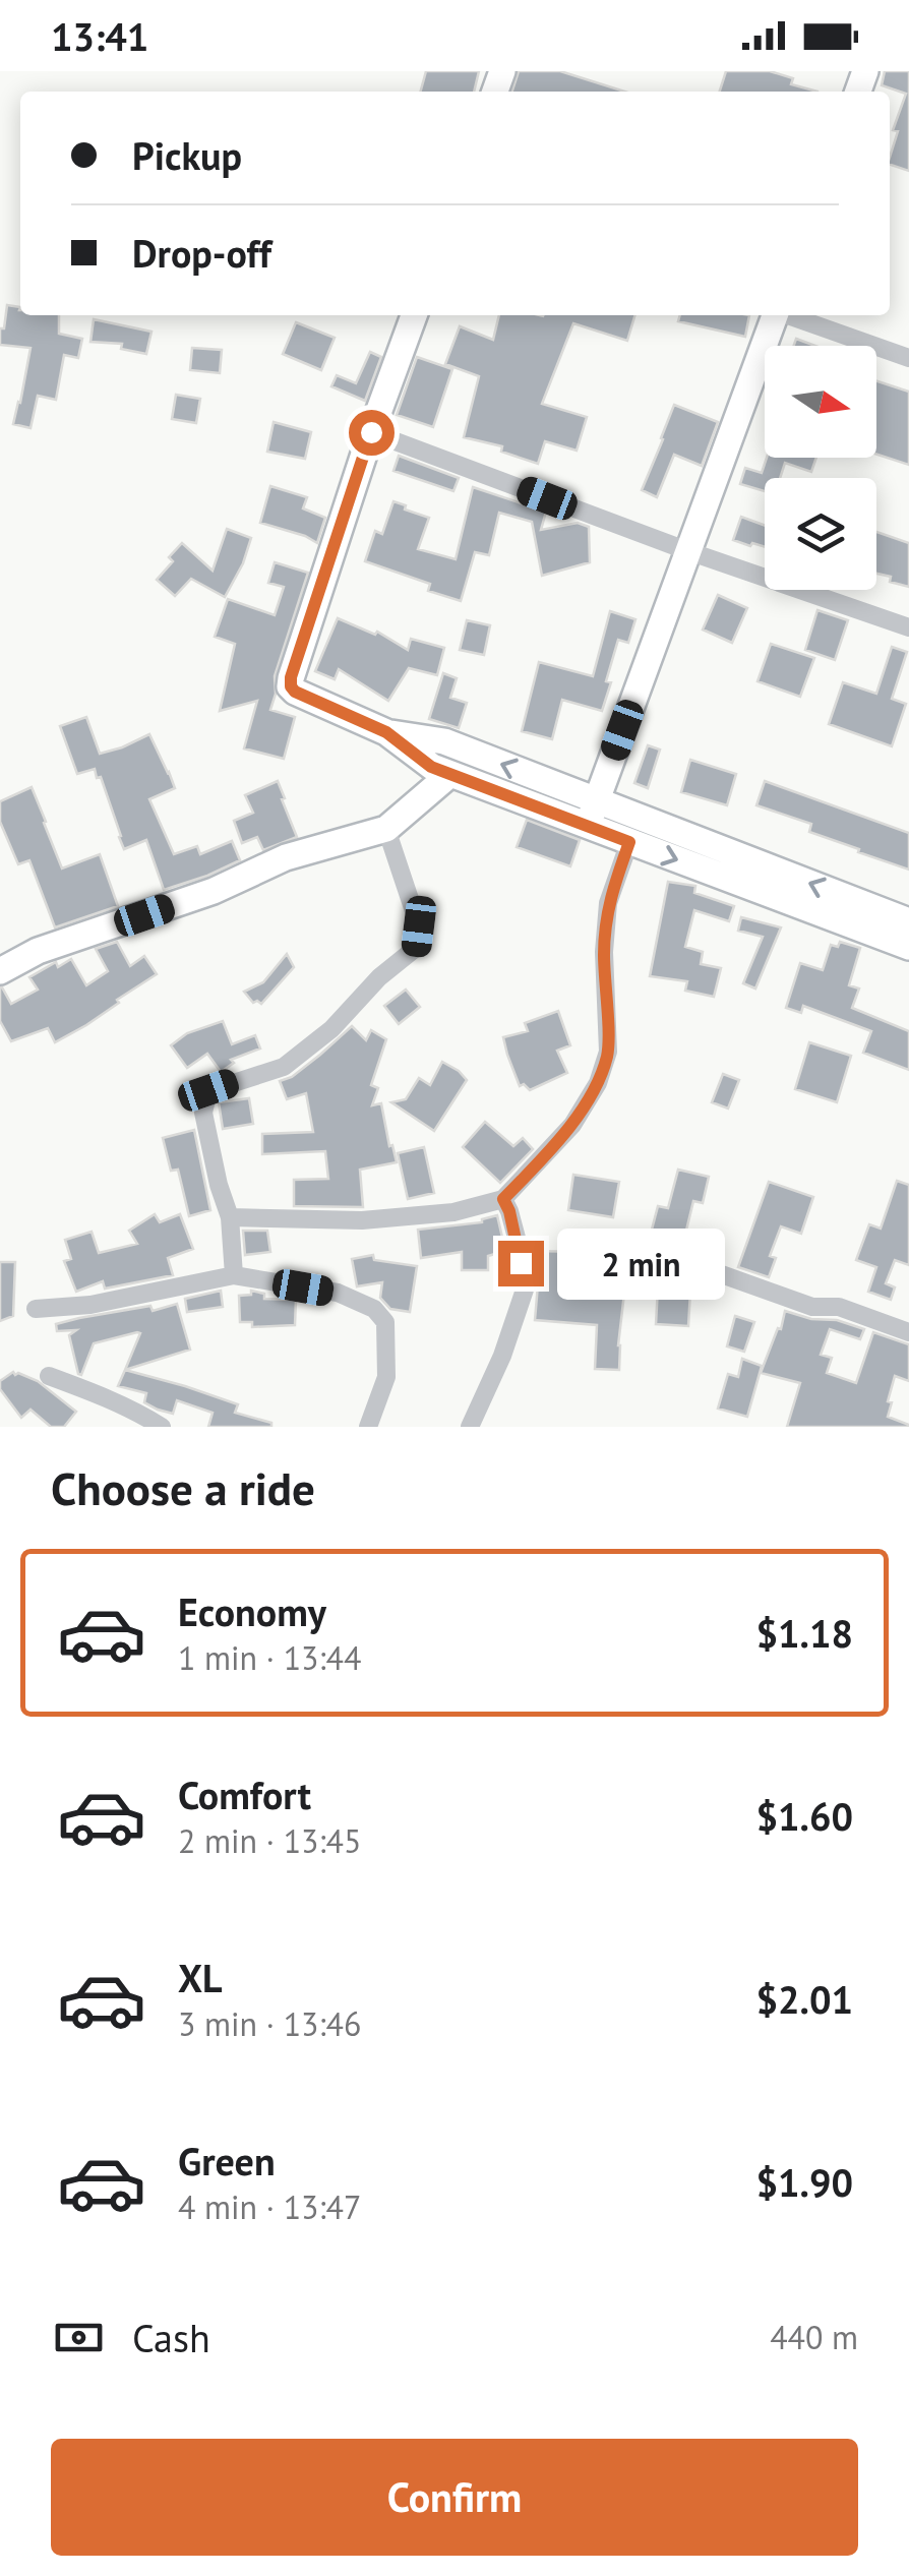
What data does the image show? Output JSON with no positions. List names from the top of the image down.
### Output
{
  "north": "right",
  "page": {
    "status": "13:41",
    "banner": ["Pickup", "Drop-off"],
    "bubble": "2 min",
    "heading": "Choose a ride",
    "list": [
      {
        "name": "Economy",
        "note": "1 min · 13:44",
        "value": "$1.18"
      },
      {
        "name": "Comfort",
        "note": "2 min · 13:45",
        "value": "$1.60"
      },
      {
        "name": "XL",
        "note": "3 min · 13:46",
        "value": "$2.01"
      },
      {
        "name": "Green",
        "note": "4 min · 13:47",
        "value": "$1.90"
      }
    ],
    "pay": ["Cash", "440 m"],
    "buttons": "Confirm"
  }
}
